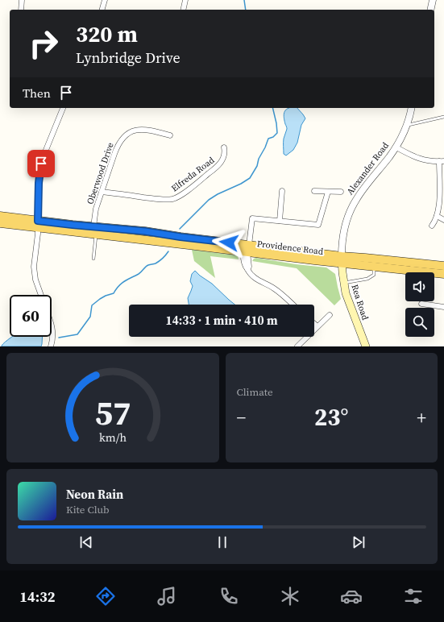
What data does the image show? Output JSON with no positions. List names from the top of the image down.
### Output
{
  "streets": {
    "main road": ["Providence Road", "Rea Road"],
    "street": ["Alexander Road", "Oberwood Drive", "Elfreda Road"]
  },
  "crossings": [
    ["Alexander Road", "Providence Road"],
    ["Alexander Road", "Rea Road"],
    ["Oberwood Drive", "Elfreda Road"],
    ["Oberwood Drive", "Providence Road"],
    ["Providence Road", "Rea Road"]
  ],
  "page": {
    "turn": ["320 m", "Lynbridge Drive"],
    "then": "Then",
    "limit": "60",
    "trip": "14:33 · 1 min · 410 m",
    "tile": "Climate",
    "heat": ["−", "23°", "+"],
    "song": ["Neon Rain", "Kite Club"],
    "tabs": "14:32",
    "gauge": ["57", "km/h"]
  }
}
